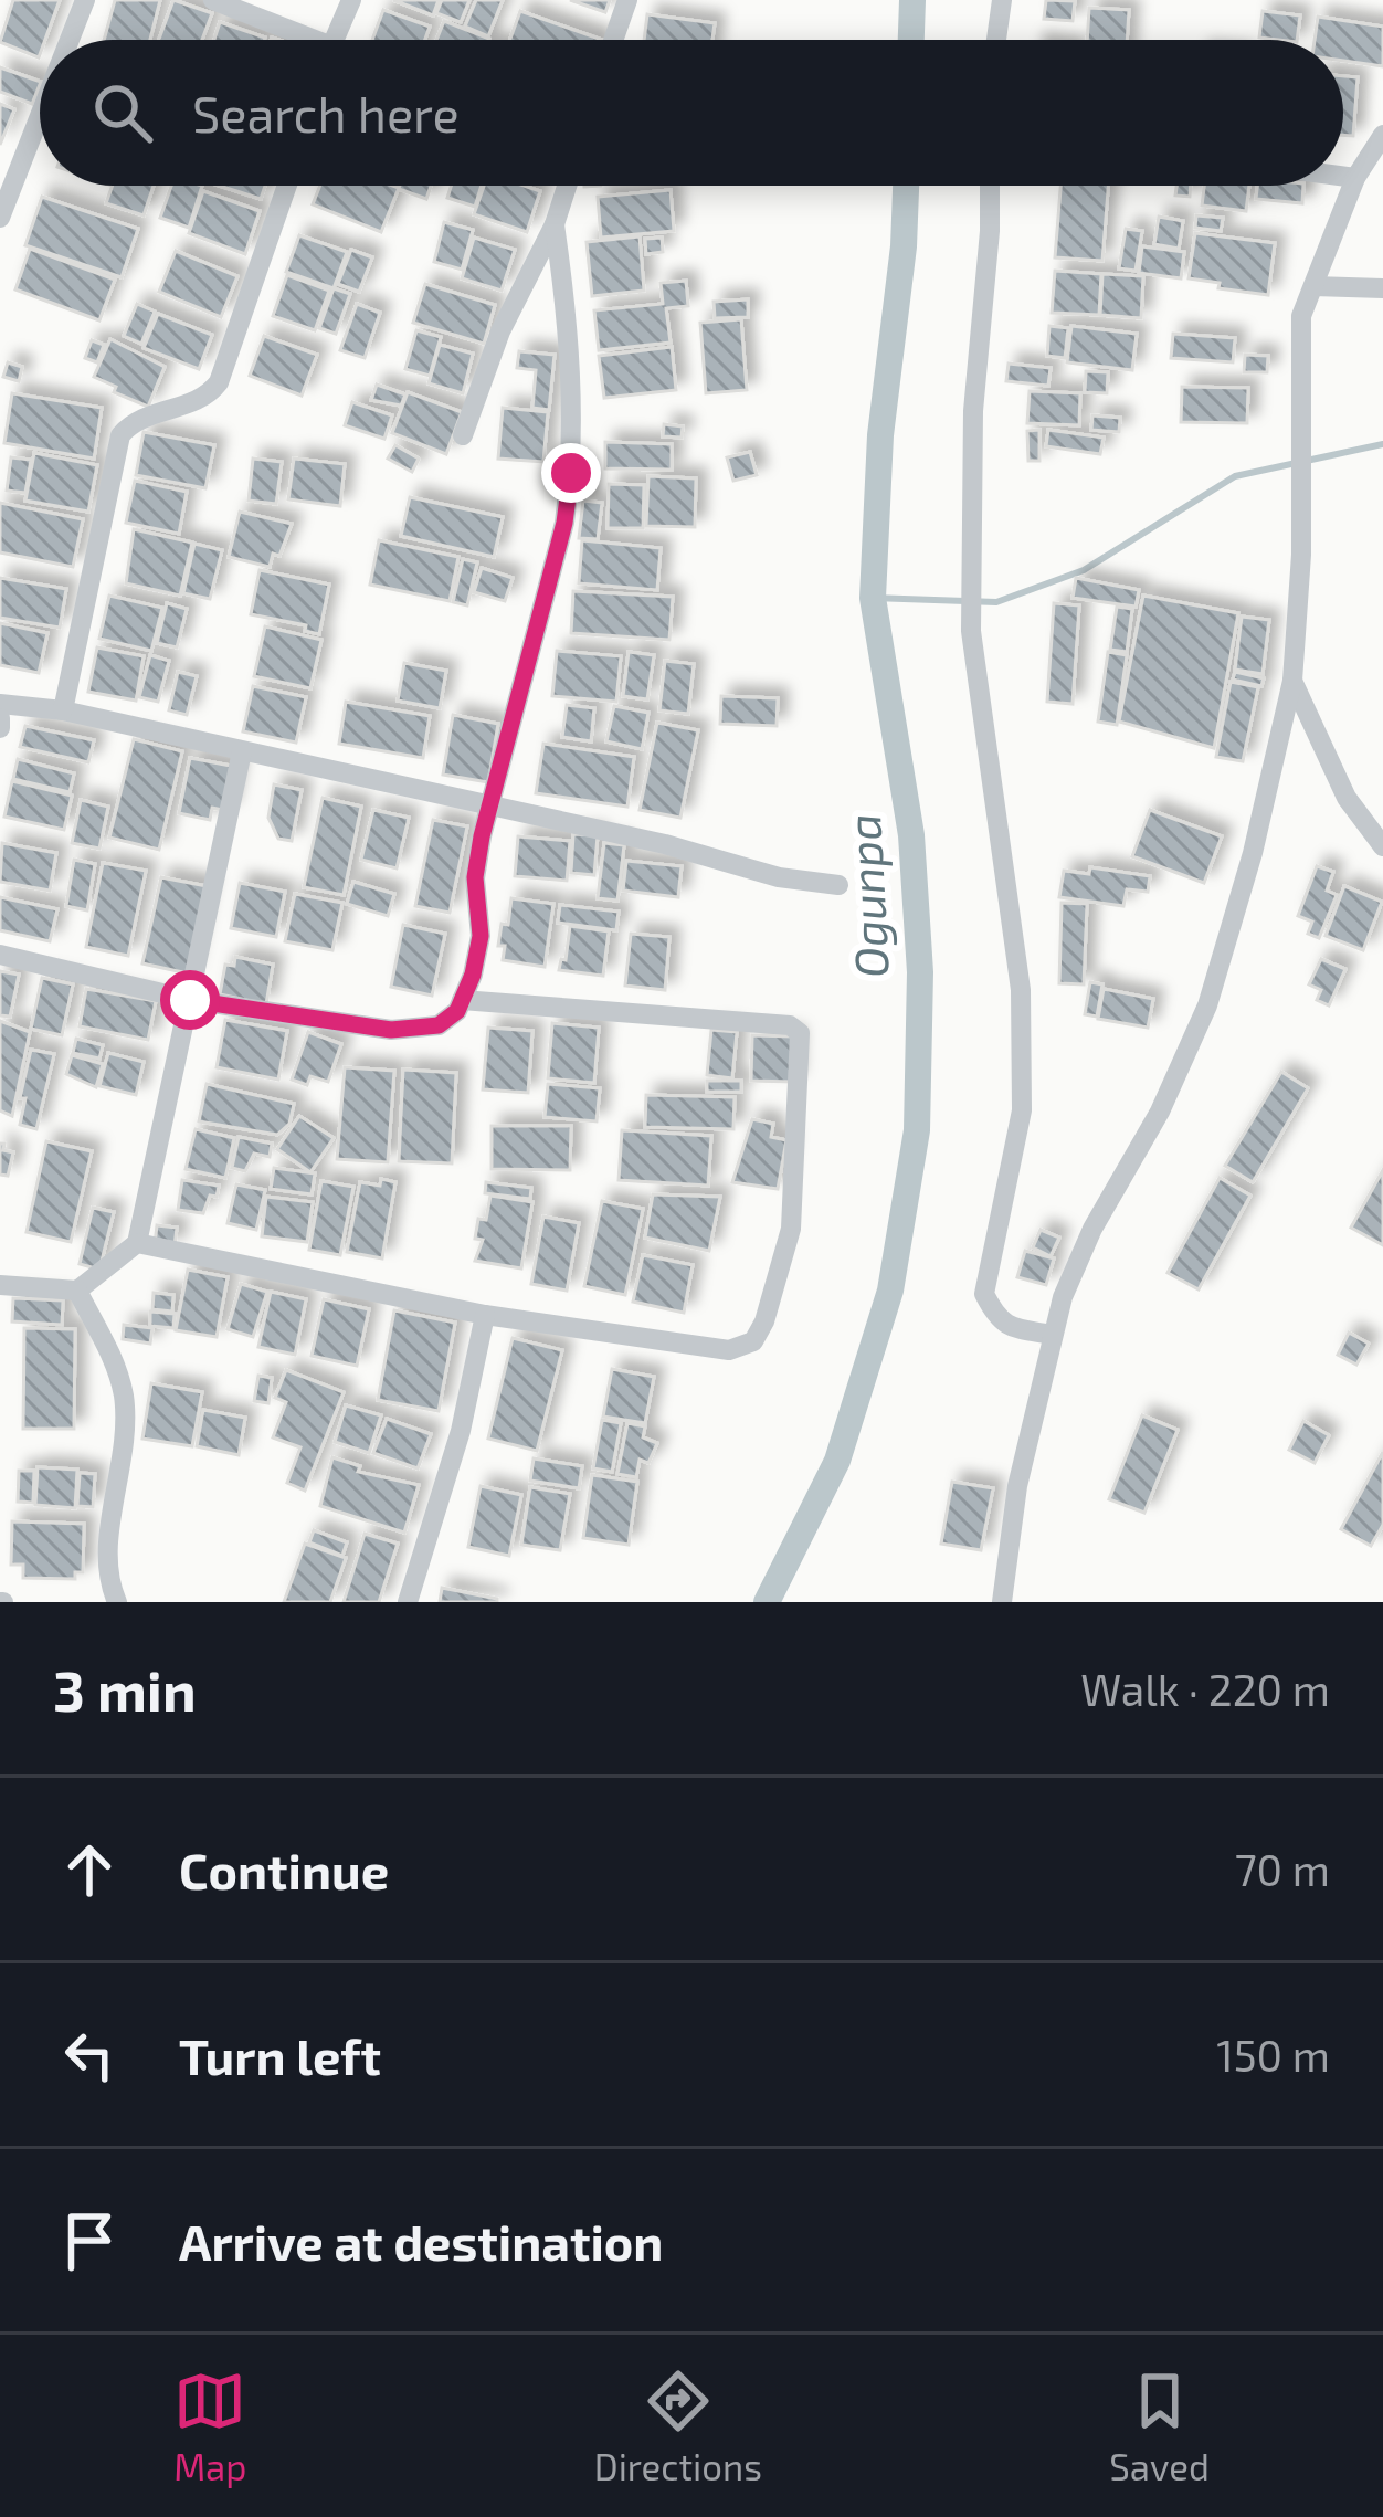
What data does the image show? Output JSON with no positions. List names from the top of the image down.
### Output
{
  "water": ["Ogunpa"],
  "page": {
    "search": "Search here",
    "heading": ["3 min", "Walk · 220 m"],
    "list": [
      ["Continue", "70 m"],
      ["Turn left", "150 m"],
      "Arrive at destination"
    ],
    "nav": ["Map", "Directions", "Saved"]
  }
}
